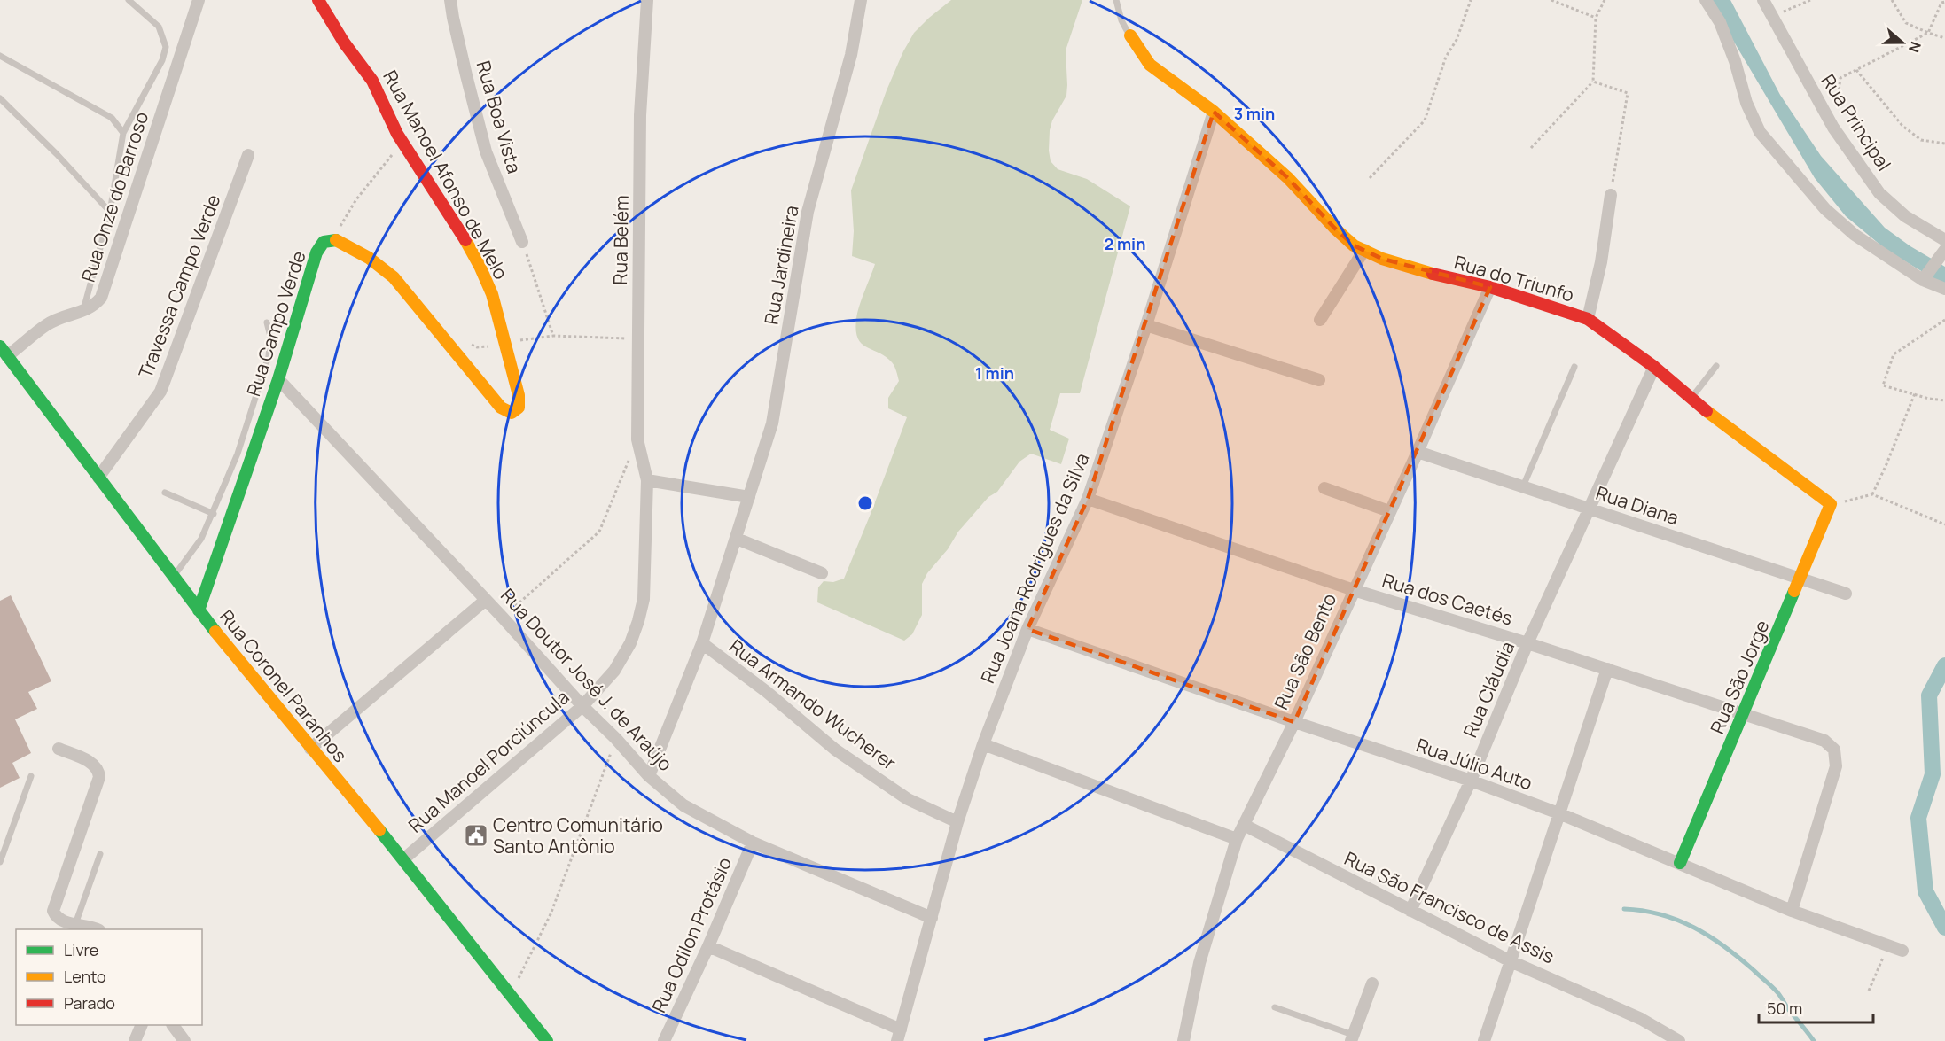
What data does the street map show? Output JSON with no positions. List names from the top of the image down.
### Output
{
  "streets": {
    "street": [
      "Rua Boa Vista",
      "Rua Principal",
      "Rua Manoel Afonso de Melo",
      "Rua Onze do Barroso",
      "Rua Belém",
      "Rua Jardineira",
      "Rua do Triunfo",
      "Travessa Campo Verde",
      "Rua Campo Verde",
      "Rua Diana",
      "Rua Joana Rodrigues da Silva",
      "Rua dos Caetés",
      "Rua São Bento",
      "Rua São Jorge",
      "Rua Doutor José J. de Araújo",
      "Rua Coronel Paranhos",
      "Rua Cláudia",
      "Rua Armando Wucherer",
      "Rua Manoel Porciúncula",
      "Rua Júlio Auto",
      "Rua São Francisco de Assis",
      "Rua Odilon Protásio"
    ]
  },
  "crossings": [
    ["Rua Manoel Afonso de Melo", "Rua Campo Verde"],
    ["Rua Onze do Barroso", "Rua Coronel Paranhos"],
    ["Rua Belém", "Rua Manoel Porciúncula"],
    ["Rua Jardineira", "Rua Doutor José J. de Araújo"],
    ["Rua Jardineira", "Rua Armando Wucherer"],
    ["Rua do Triunfo", "Rua Joana Rodrigues da Silva"],
    ["Rua do Triunfo", "Rua São Bento"],
    ["Rua do Triunfo", "Rua São Jorge"],
    ["Rua do Triunfo", "Rua Cláudia"],
    ["Travessa Campo Verde", "Rua Coronel Paranhos"],
    ["Rua Campo Verde", "Rua Doutor José J. de Araújo"],
    ["Rua Campo Verde", "Rua Coronel Paranhos"],
    ["Rua Diana", "Rua São Bento"],
    ["Rua Diana", "Rua São Jorge"],
    ["Rua Diana", "Rua Cláudia"],
    ["Rua Joana Rodrigues da Silva", "Rua dos Caetés"],
    ["Rua Joana Rodrigues da Silva", "Rua Doutor José J. de Araújo"],
    ["Rua Joana Rodrigues da Silva", "Rua Armando Wucherer"],
    ["Rua Joana Rodrigues da Silva", "Rua Júlio Auto"],
    ["Rua dos Caetés", "Rua São Bento"],
    ["Rua dos Caetés", "Rua São Jorge"],
    ["Rua dos Caetés", "Rua Cláudia"],
    ["Rua dos Caetés", "Rua Júlio Auto"],
    ["Rua São Bento", "Rua Júlio Auto"],
    ["Rua São Bento", "Rua São Francisco de Assis"],
    ["Rua São Jorge", "Rua Júlio Auto"],
    ["Rua Doutor José J. de Araújo", "Rua Manoel Porciúncula"],
    ["Rua Doutor José J. de Araújo", "Rua Odilon Protásio"],
    ["Rua Coronel Paranhos", "Rua Manoel Porciúncula"],
    ["Rua Cláudia", "Rua Júlio Auto"],
    ["Rua Cláudia", "Rua São Francisco de Assis"]
  ],
  "places": {
    "public building": ["Centro Comunitário Santo Antônio"]
  },
  "legend": ["Livre", "Lento", "Parado"],
  "scale_bar": "50 m",
  "north": "right",
  "rings": ["3 min", "2 min", "1 min"]
}
